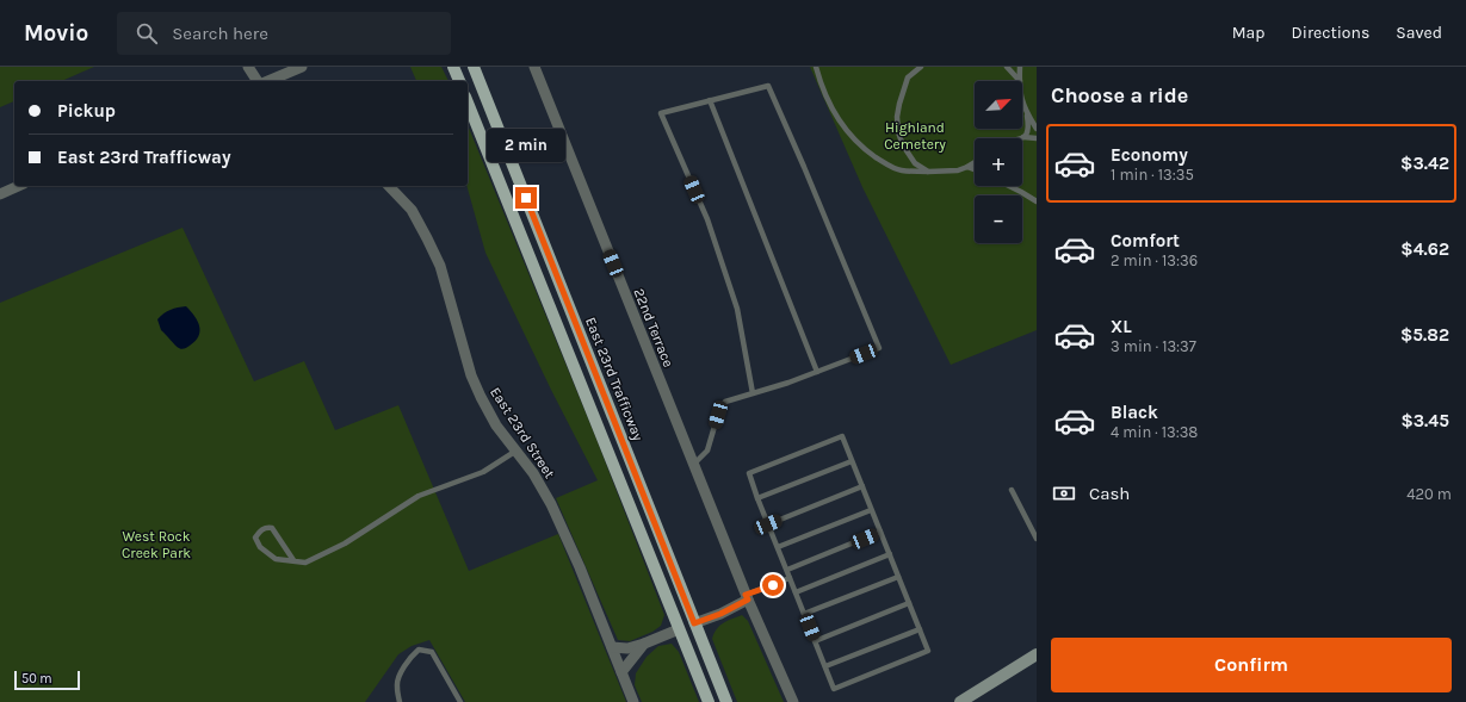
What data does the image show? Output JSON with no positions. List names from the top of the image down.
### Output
{
  "streets": {
    "main road": ["East 23rd Trafficway"],
    "street": ["22nd Terrace", "East 23rd Street"]
  },
  "parks": ["Highland Cemetery", "West Rock Creek Park"],
  "scale_bar": "50 m",
  "north": "top right",
  "page": {
    "header": "Movio",
    "search": "Search here",
    "nav": ["Map", "Directions", "Saved"],
    "heading": "Choose a ride",
    "map_buttons": ["+", "−"],
    "banner": ["Pickup", "East 23rd Trafficway"],
    "list": [
      {
        "name": "Economy",
        "note": "1 min · 13:35",
        "value": "$3.42"
      },
      {
        "name": "Comfort",
        "note": "2 min · 13:36",
        "value": "$4.62"
      },
      {
        "name": "XL",
        "note": "3 min · 13:37",
        "value": "$5.82"
      },
      {
        "name": "Black",
        "note": "4 min · 13:38",
        "value": "$3.45"
      }
    ],
    "bubble": "2 min",
    "pay": ["Cash", "420 m"],
    "buttons": "Confirm",
    "scale": "50 m"
  }
}
